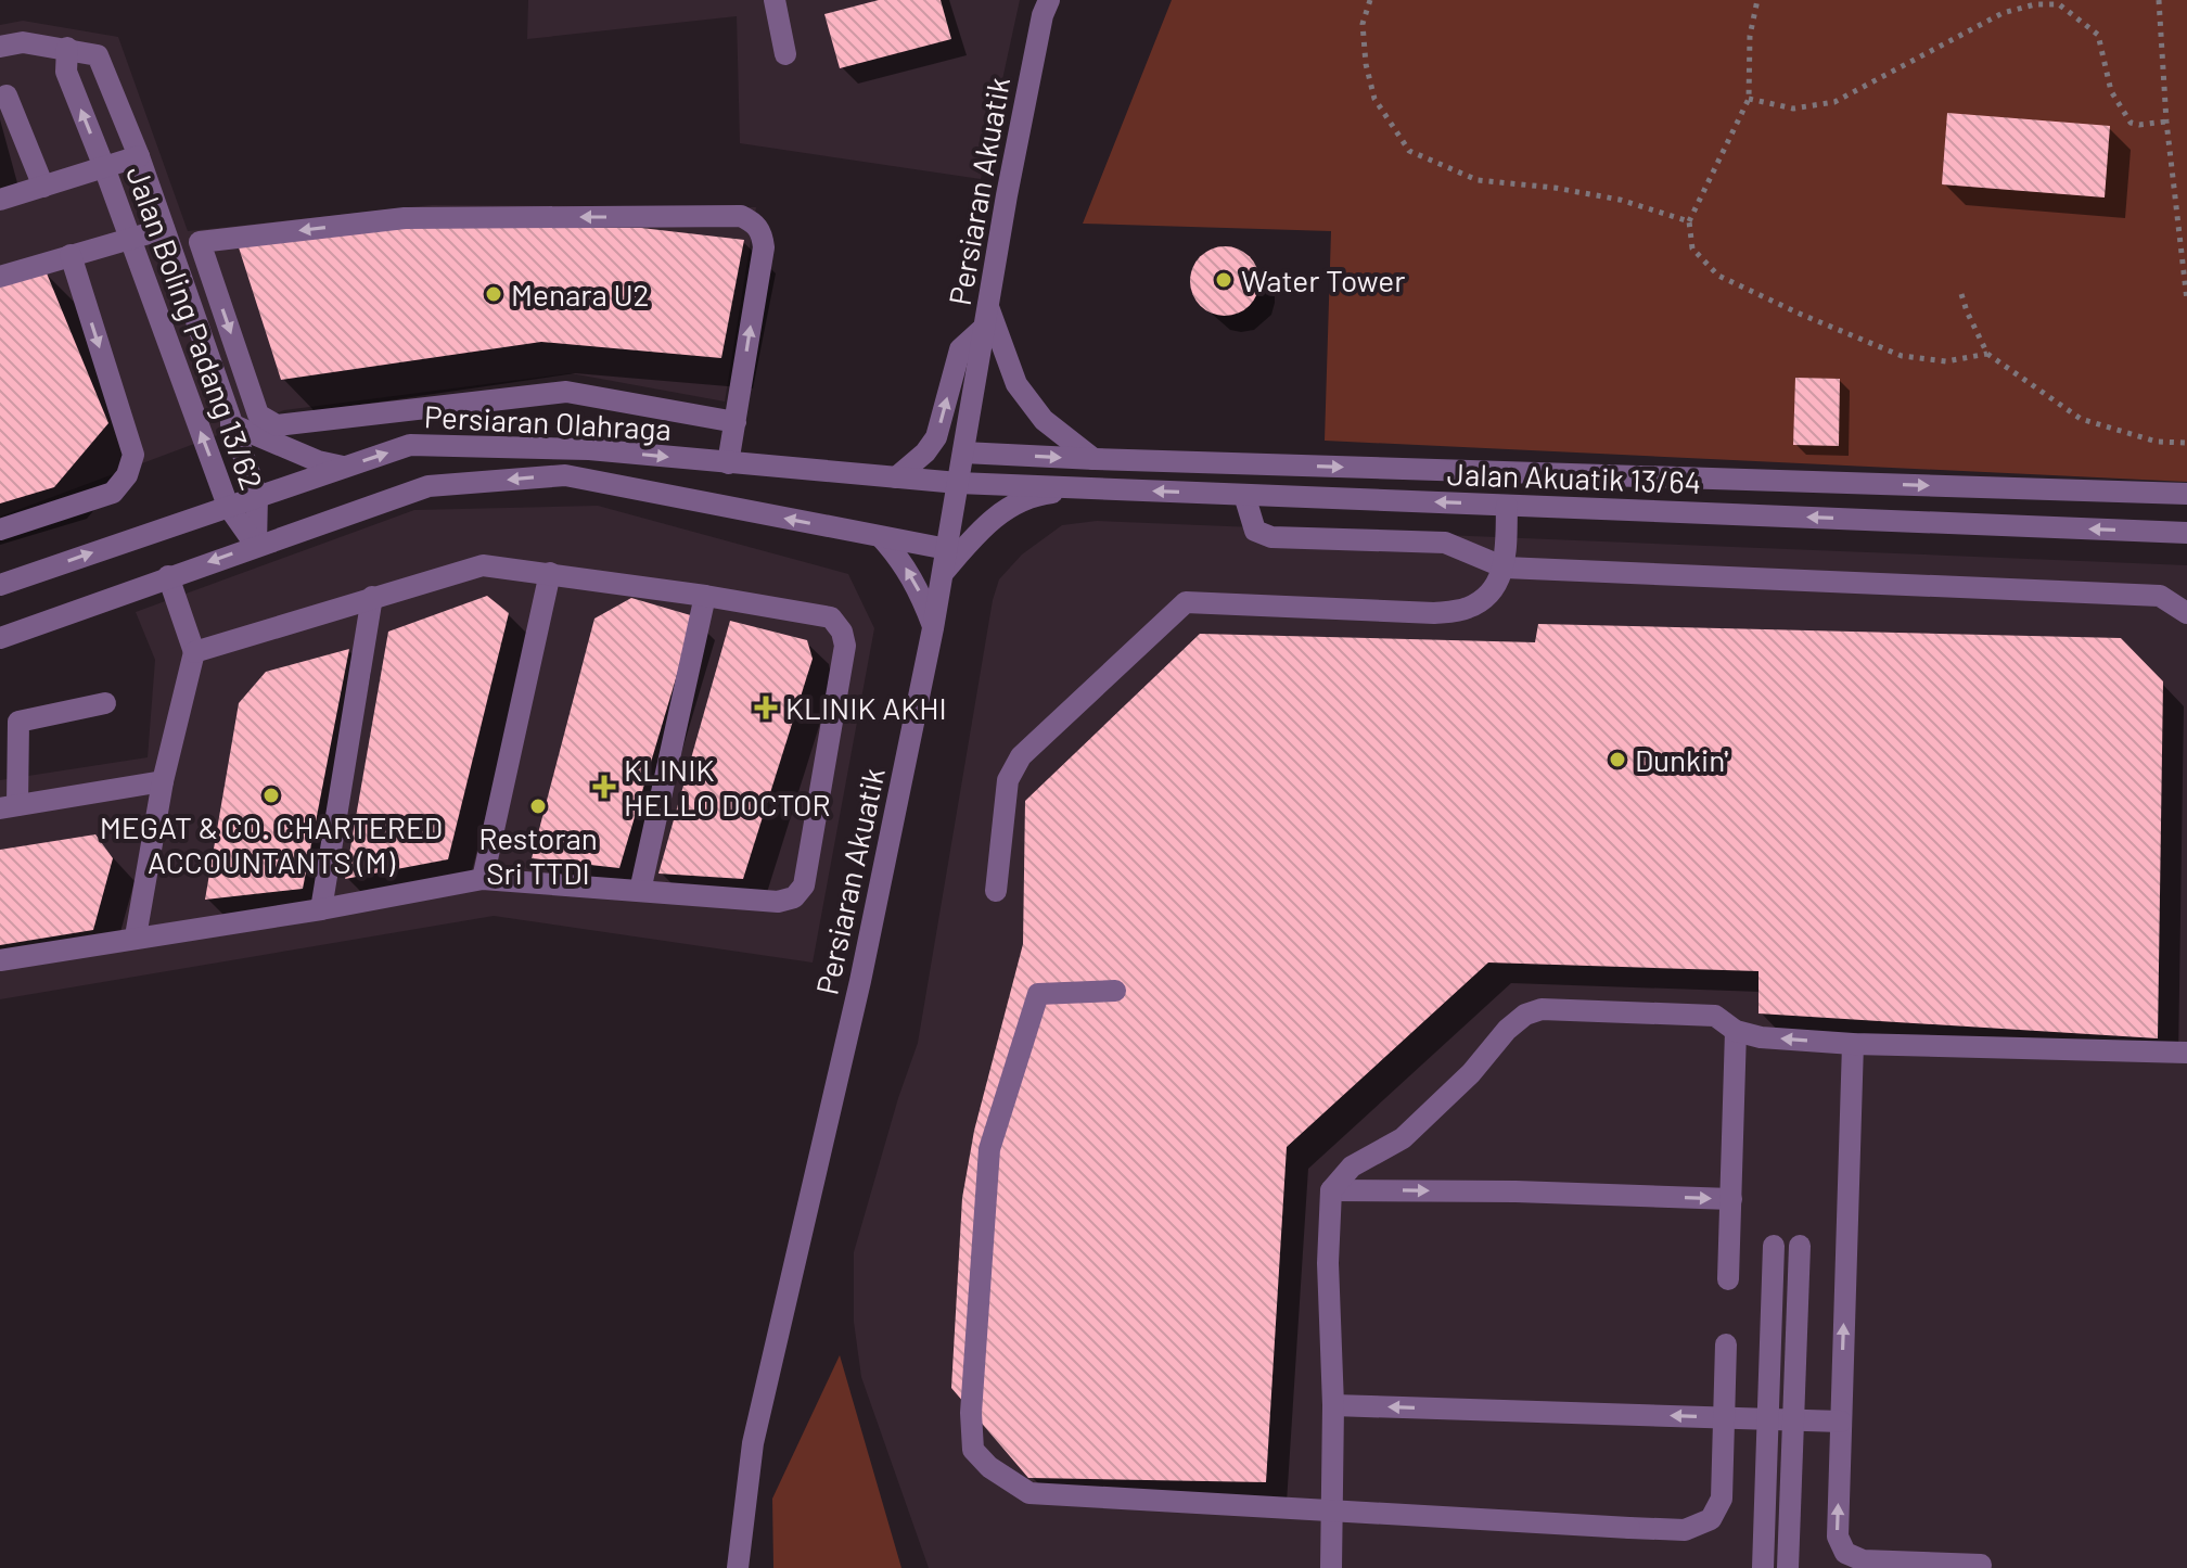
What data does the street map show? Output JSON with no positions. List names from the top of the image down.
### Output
{
  "streets": {
    "street": [
      "Persiaran Akuatik",
      "Jalan Boling Padang 13/62",
      "Persiaran Olahraga",
      "Jalan Akuatik 13/64"
    ]
  },
  "crossings": [
    ["Persiaran Akuatik", "Persiaran Olahraga"],
    ["Persiaran Akuatik", "Jalan Akuatik 13/64"],
    ["Jalan Boling Padang 13/62", "Persiaran Olahraga"],
    ["Persiaran Olahraga", "Jalan Akuatik 13/64"]
  ],
  "places": {
    "other": [
      "Water Tower",
      "Menara U2",
      "Dunkin'",
      "MEGAT & CO. CHARTERED ACCOUNTANTS (M)",
      "Restoran Sri TTDI"
    ],
    "health": ["KLINIK AKHI", "KLINIK HELLO DOCTOR"]
  }
}
